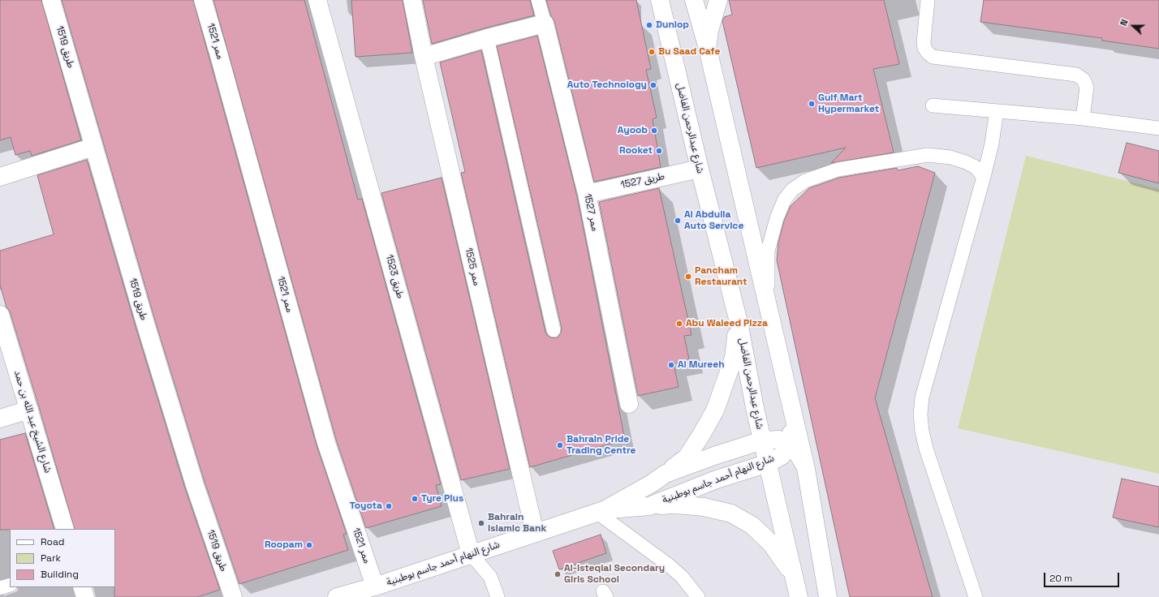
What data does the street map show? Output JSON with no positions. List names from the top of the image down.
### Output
{
  "streets": {
    "street": [
      "ممر 1521",
      "طريق 1519",
      "شارع عبدالرحمن الفاضل",
      "طريق 1527",
      "ممر 1527",
      "ممر 1525",
      "طريق 1523",
      "شارع الشيخ عبد الله بن حمد",
      "شارع النهام أحمد جاسم بوطبنية"
    ]
  },
  "crossings": [
    ["ممر 1521", "شارع النهام أحمد جاسم بوطبنية"],
    ["شارع عبدالرحمن الفاضل", "طريق 1527"],
    ["شارع عبدالرحمن الفاضل", "شارع النهام أحمد جاسم بوطبنية"],
    ["طريق 1527", "ممر 1527"],
    ["ممر 1525", "شارع النهام أحمد جاسم بوطبنية"],
    ["طريق 1523", "شارع النهام أحمد جاسم بوطبنية"]
  ],
  "places": [
    "Dunlop",
    "Bu Saad Cafe",
    "Auto Technology",
    "Gulf Mart Hypermarket",
    "Ayoob",
    "Rooket",
    "Al Abdulla Auto Service",
    "Pancham Restaurant",
    "Abu Waleed Pizza",
    "Al Mureeh",
    "Bahrain Pride Trading Centre",
    "Tyre Plus",
    "Toyota",
    "Bahrain Islamic Bank",
    "Roopam",
    "Al-Isteqlal Secondary Girls School"
  ],
  "legend": ["Road", "Park", "Building"],
  "scale_bar": "20 m",
  "north": "left"
}
